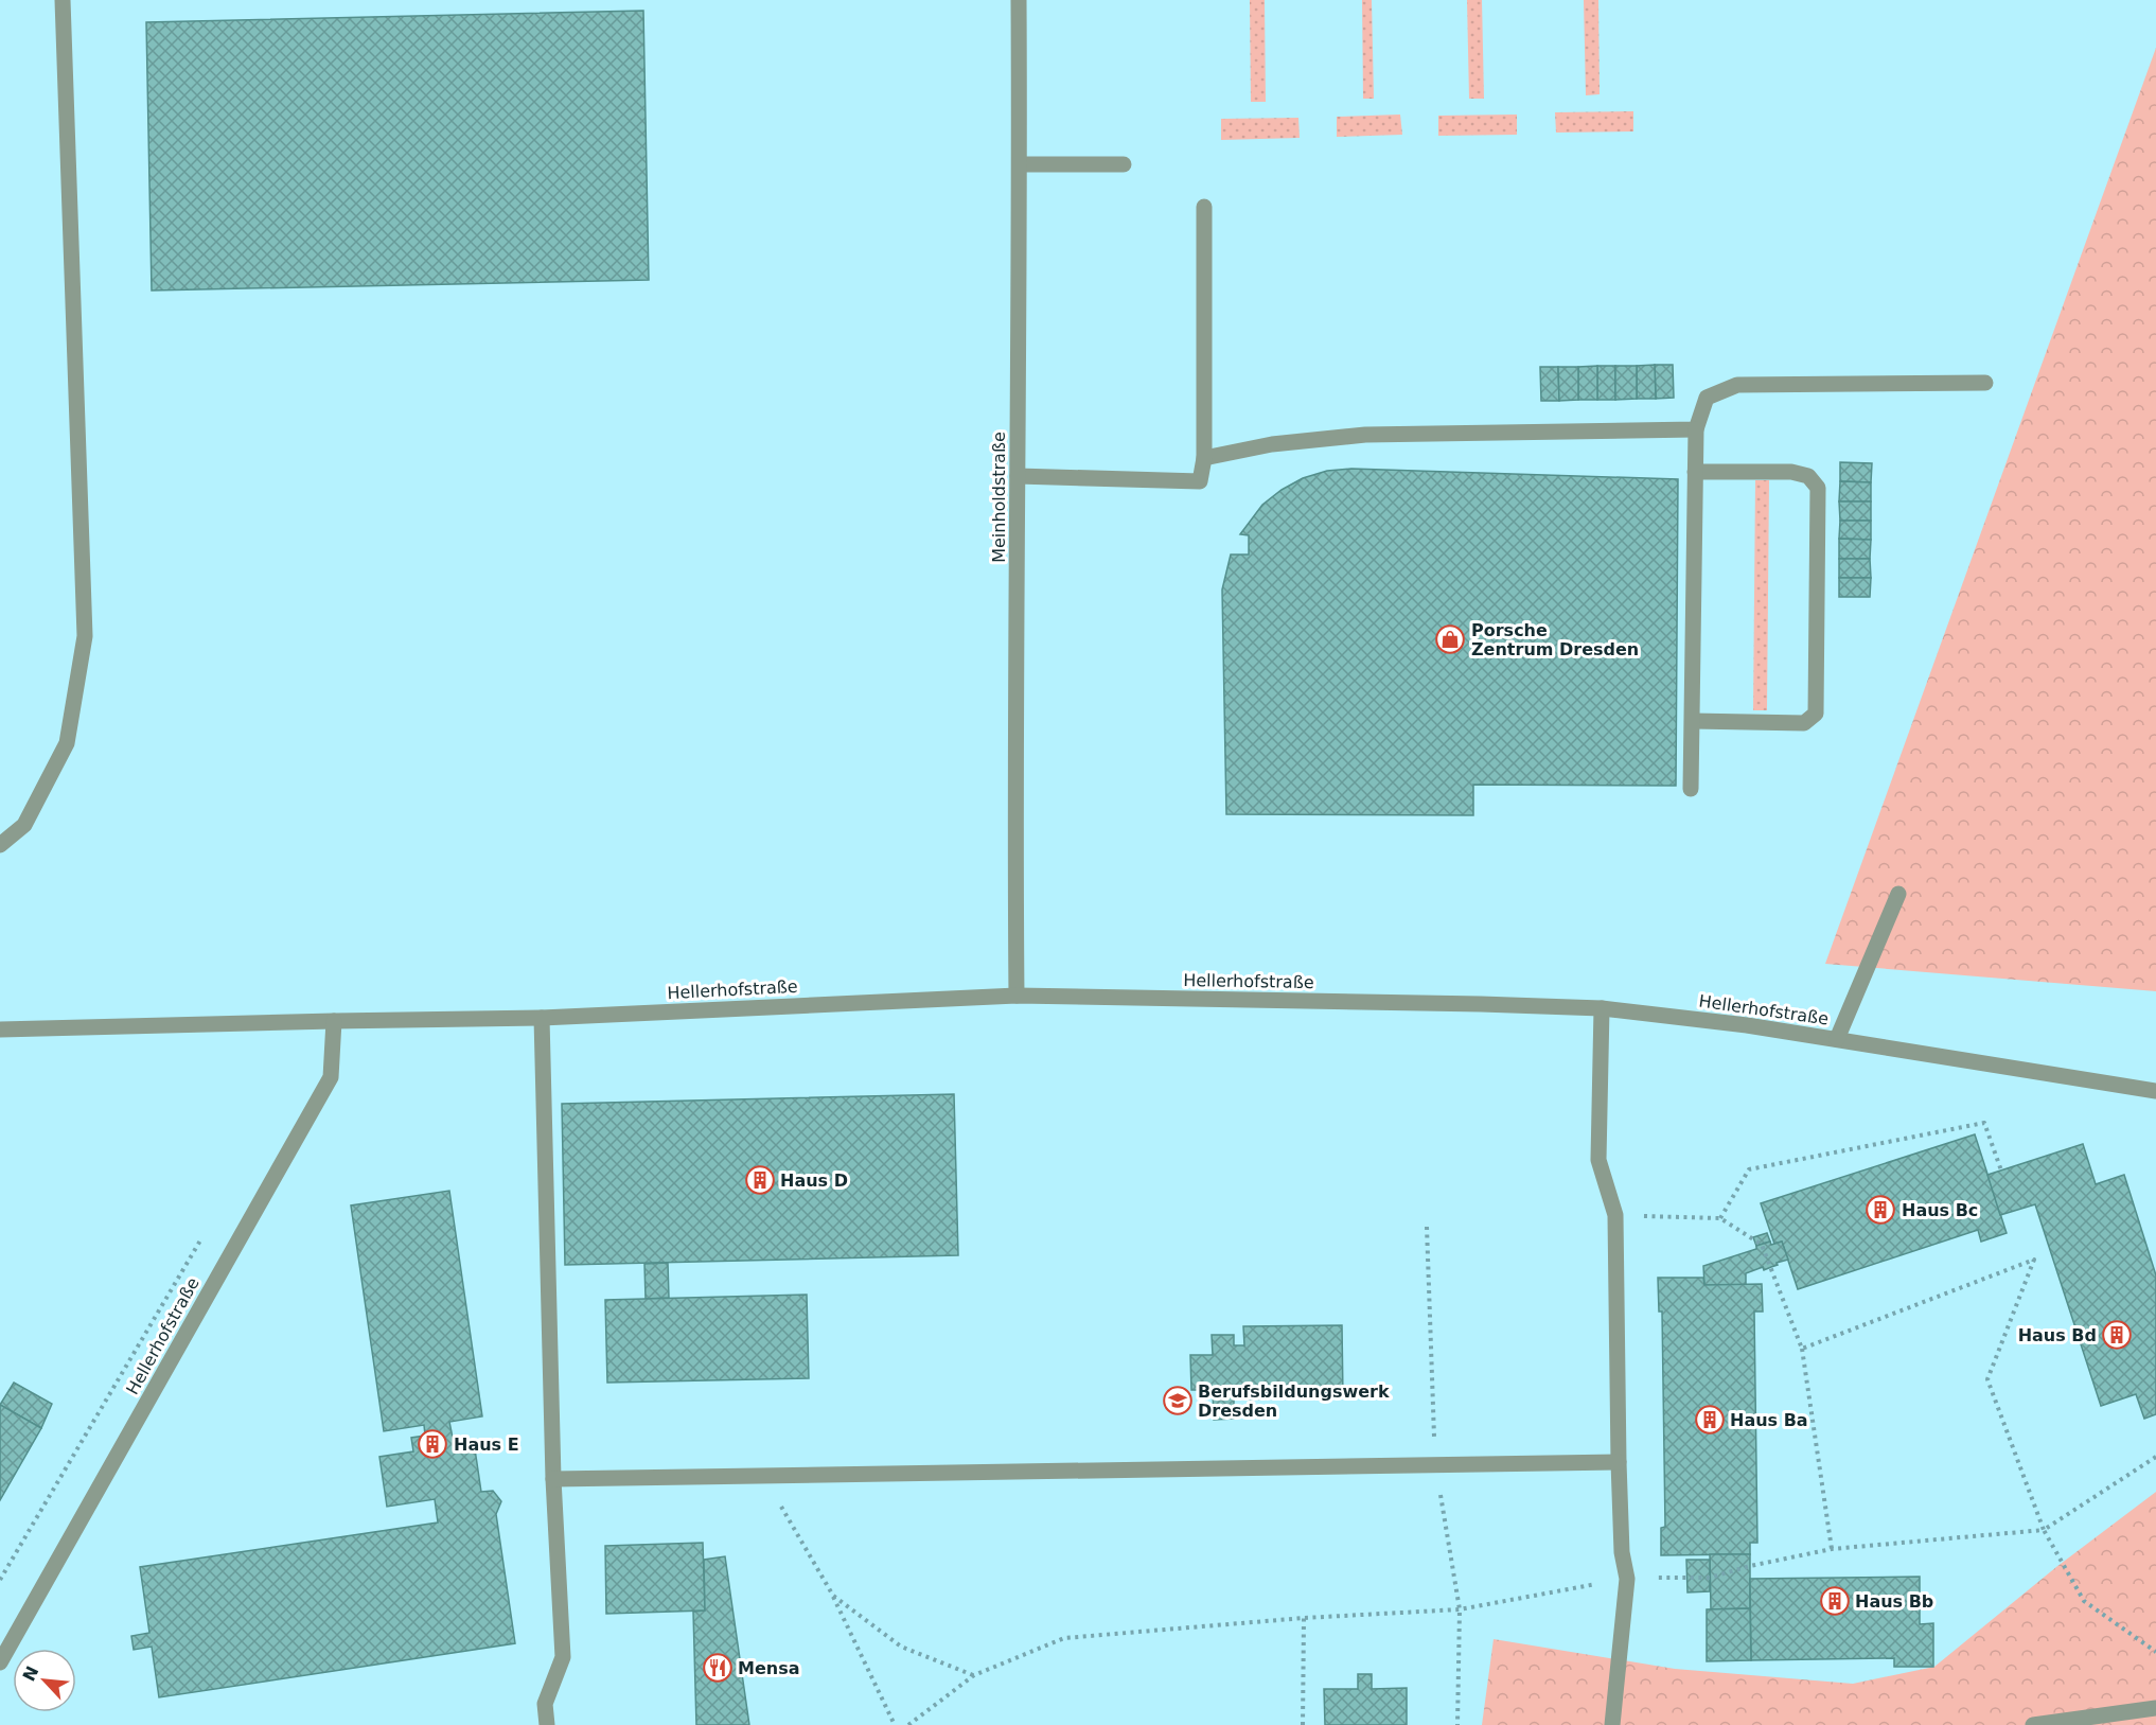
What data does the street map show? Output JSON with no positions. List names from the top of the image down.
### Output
{
  "streets": {
    "street": ["Meinholdstraße", "Hellerhofstraße"]
  },
  "crossings": [
    ["Meinholdstraße", "Hellerhofstraße"]
  ],
  "places": {
    "shop": ["Porsche Zentrum Dresden"],
    "building": [
      "Haus D",
      "Haus Bc",
      "Haus Bd",
      "Haus Ba",
      "Haus E",
      "Haus Bb"
    ],
    "school or university": ["Berufsbildungswerk Dresden"],
    "restaurant": ["Mensa"]
  },
  "north": "top left"
}
